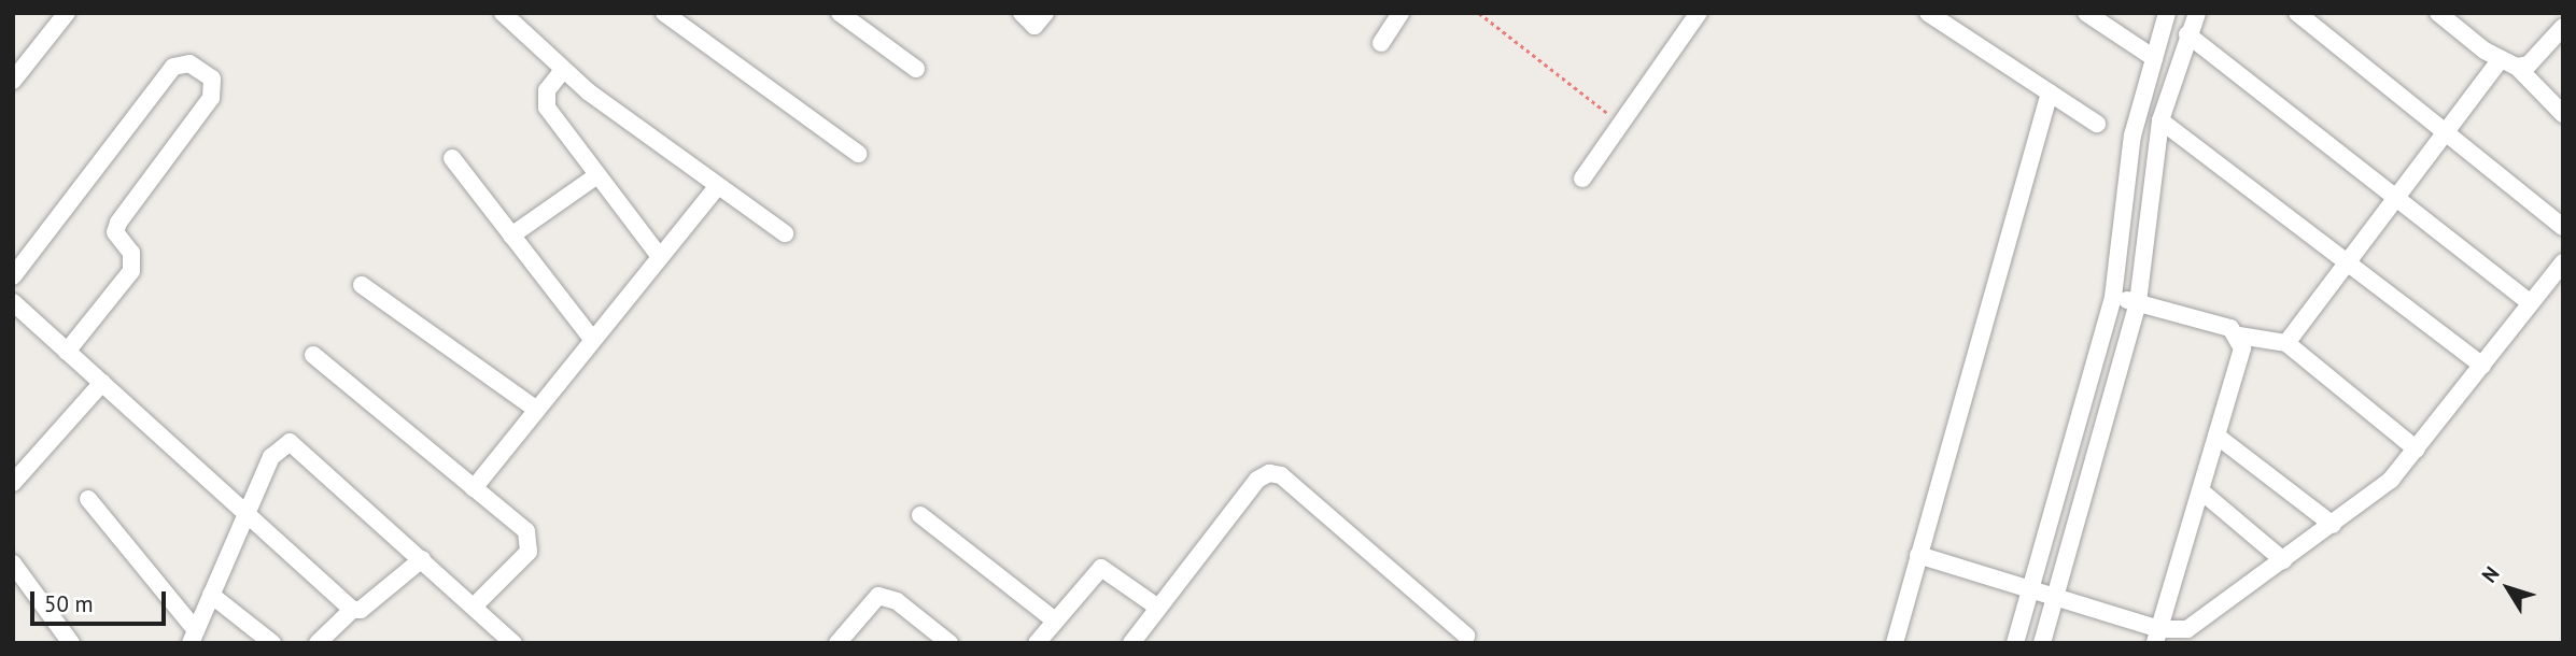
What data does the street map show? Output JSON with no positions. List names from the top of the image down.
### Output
{
  "scale_bar": "50 m",
  "north": "top left"
}
